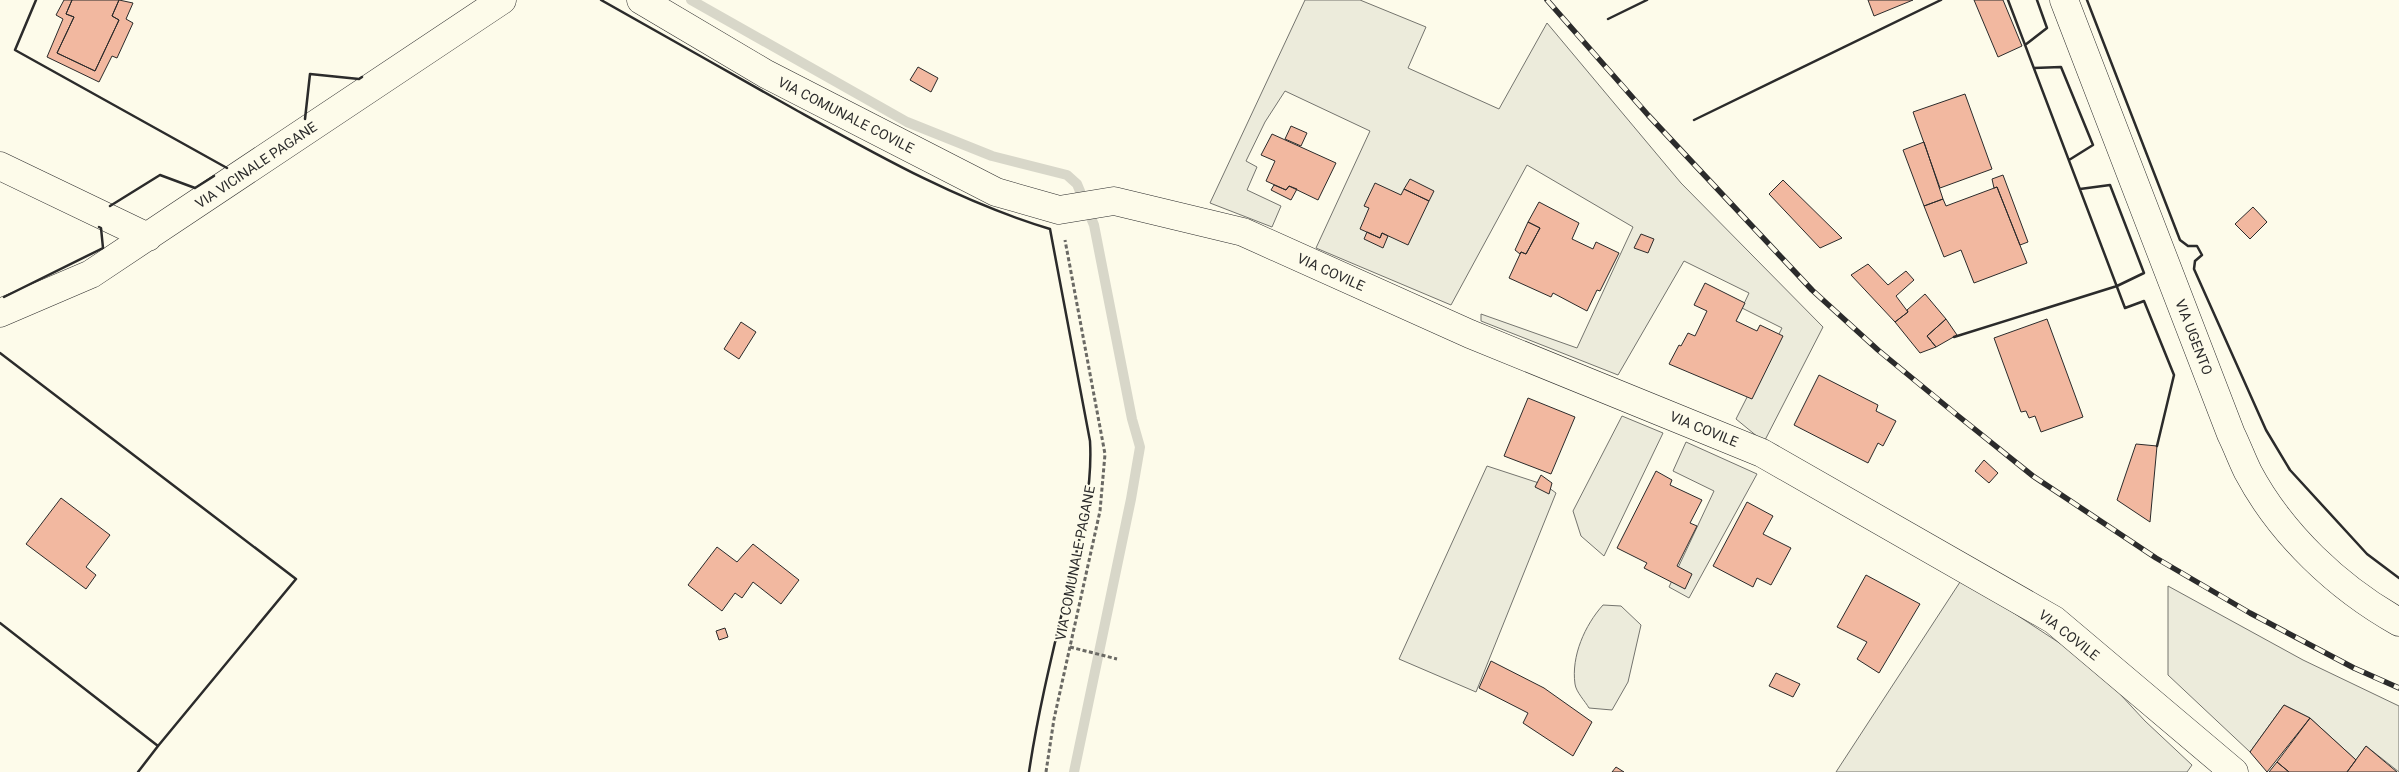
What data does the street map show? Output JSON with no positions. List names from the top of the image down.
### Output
{
  "streets": {
    "street": [
      "VIA COMUNALE COVILE",
      "VIA VICINALE PAGANE",
      "VIA COVILE",
      "VIA UGENTO"
    ],
    "path": ["VIA COMUNALE PAGANE"]
  },
  "crossings": [
    ["VIA COMUNALE COVILE", "VIA COVILE"],
    ["VIA COMUNALE COVILE", "VIA COMUNALE PAGANE"],
    ["VIA COVILE", "VIA COMUNALE PAGANE"]
  ]
}
